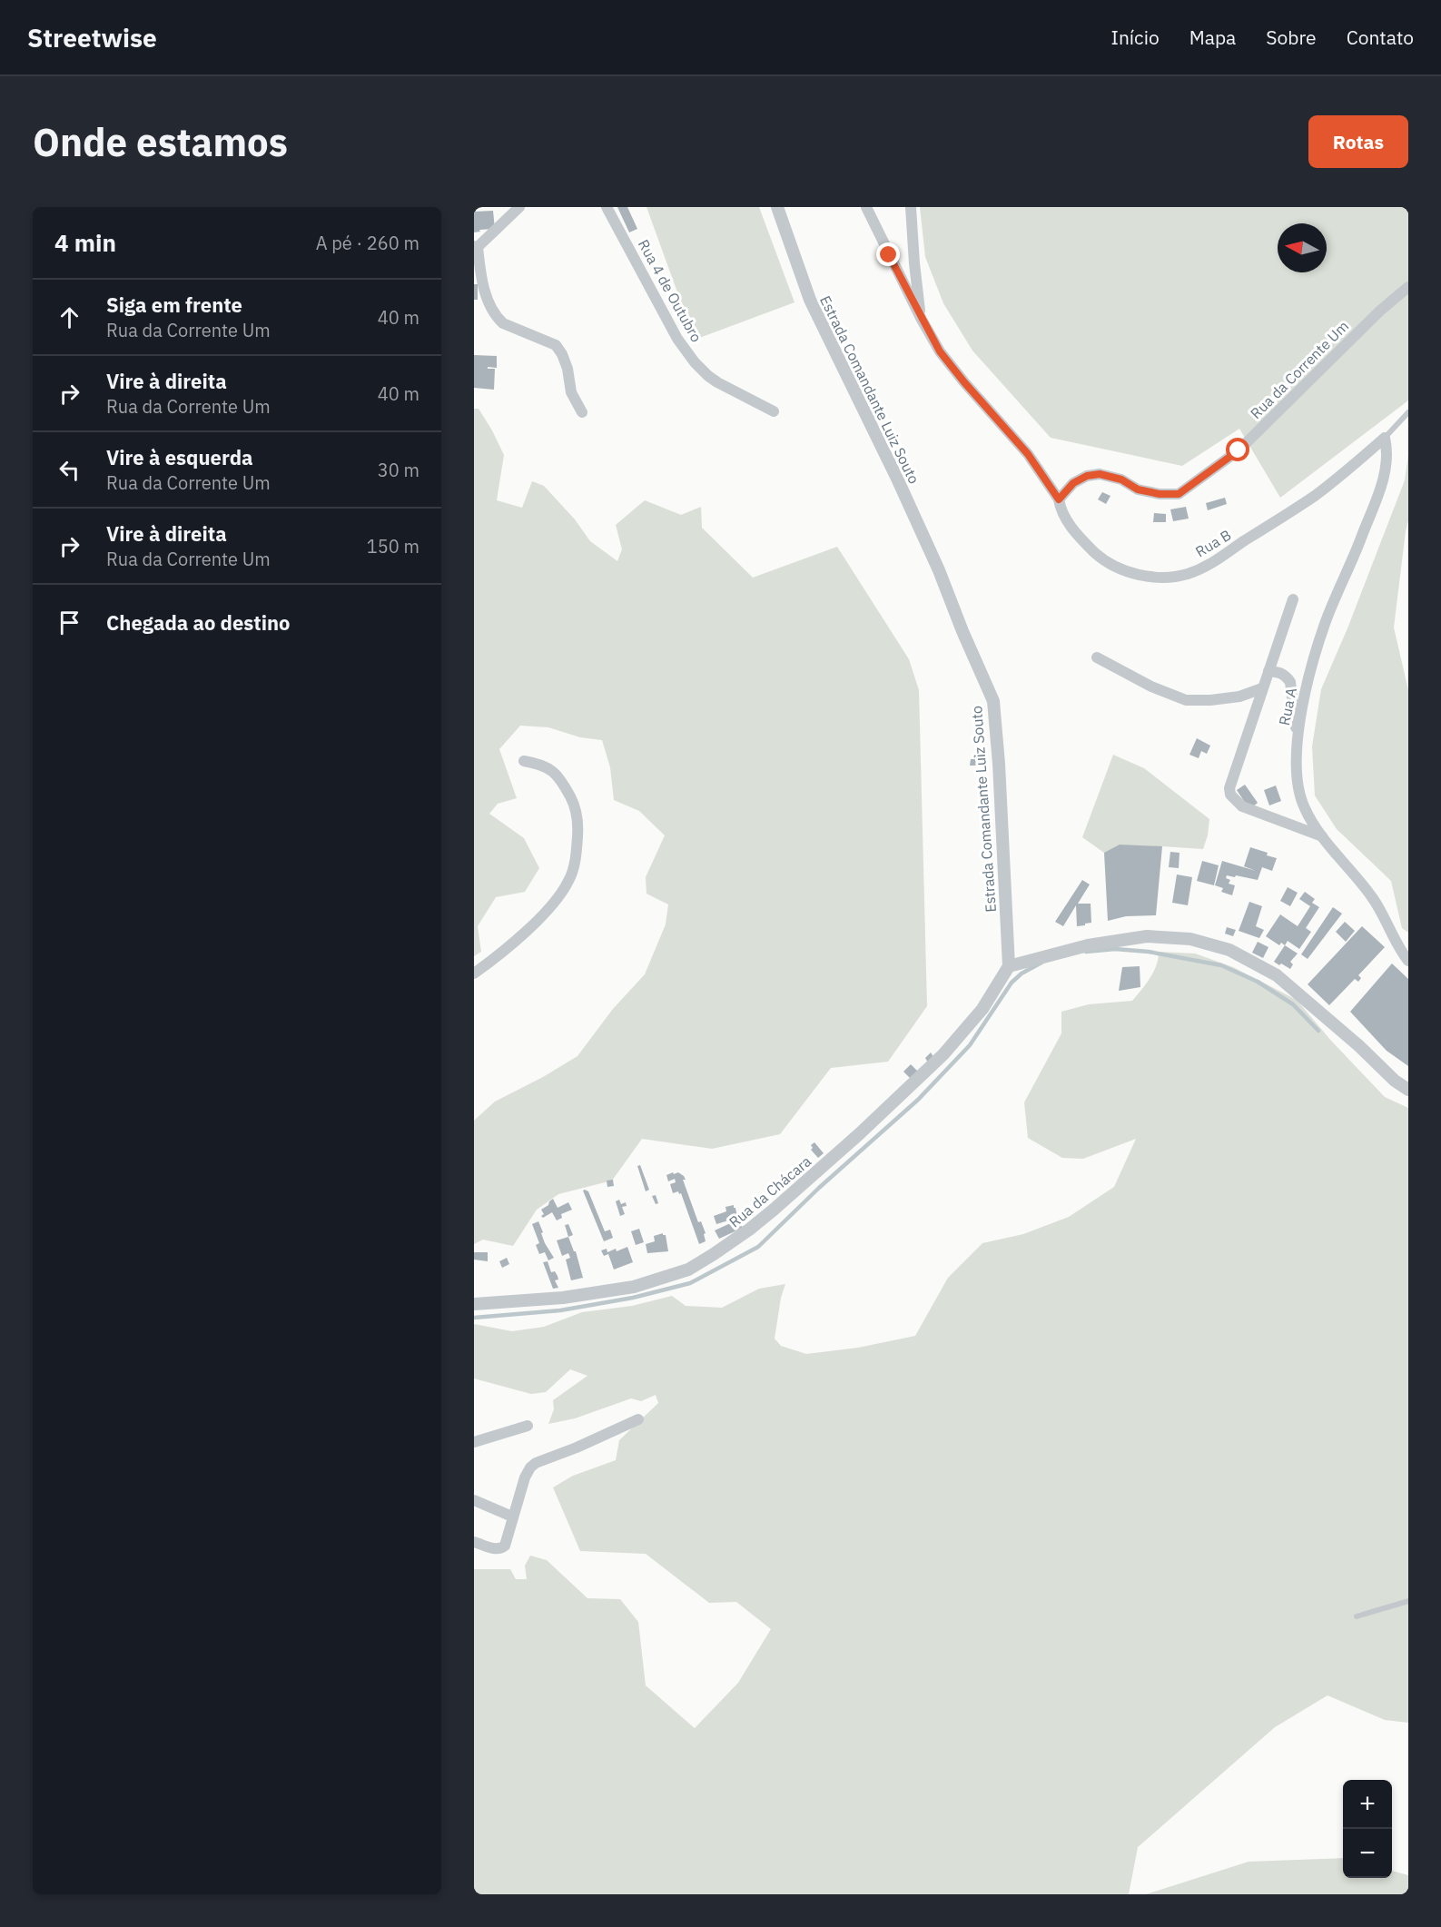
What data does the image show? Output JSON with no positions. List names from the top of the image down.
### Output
{
  "streets": {
    "street": [
      "Rua 4 de Outubro",
      "Rua da Corrente Um",
      "Estrada Comandante Luiz Souto",
      "Rua B",
      "Rua A",
      "Rua da Chácara"
    ]
  },
  "crossings": [
    ["Rua da Corrente Um", "Rua B"],
    ["Estrada Comandante Luiz Souto", "Rua da Chácara"],
    ["Rua B", "Rua A"]
  ],
  "north": "left",
  "page": {
    "header": "Streetwise",
    "nav": [
      "Início",
      "Mapa",
      "Sobre",
      "Contato"
    ],
    "buttons": "Rotas",
    "title": "Onde estamos",
    "heading": ["4 min", "A pé · 260 m"],
    "list": [
      ["Siga em frente", "Rua da Corrente Um", "40 m"],
      ["Vire à direita", "Rua da Corrente Um", "40 m"],
      ["Vire à esquerda", "Rua da Corrente Um", "30 m"],
      ["Vire à direita", "Rua da Corrente Um", "150 m"],
      "Chegada ao destino"
    ],
    "map_buttons": ["+", "−"]
  }
}
